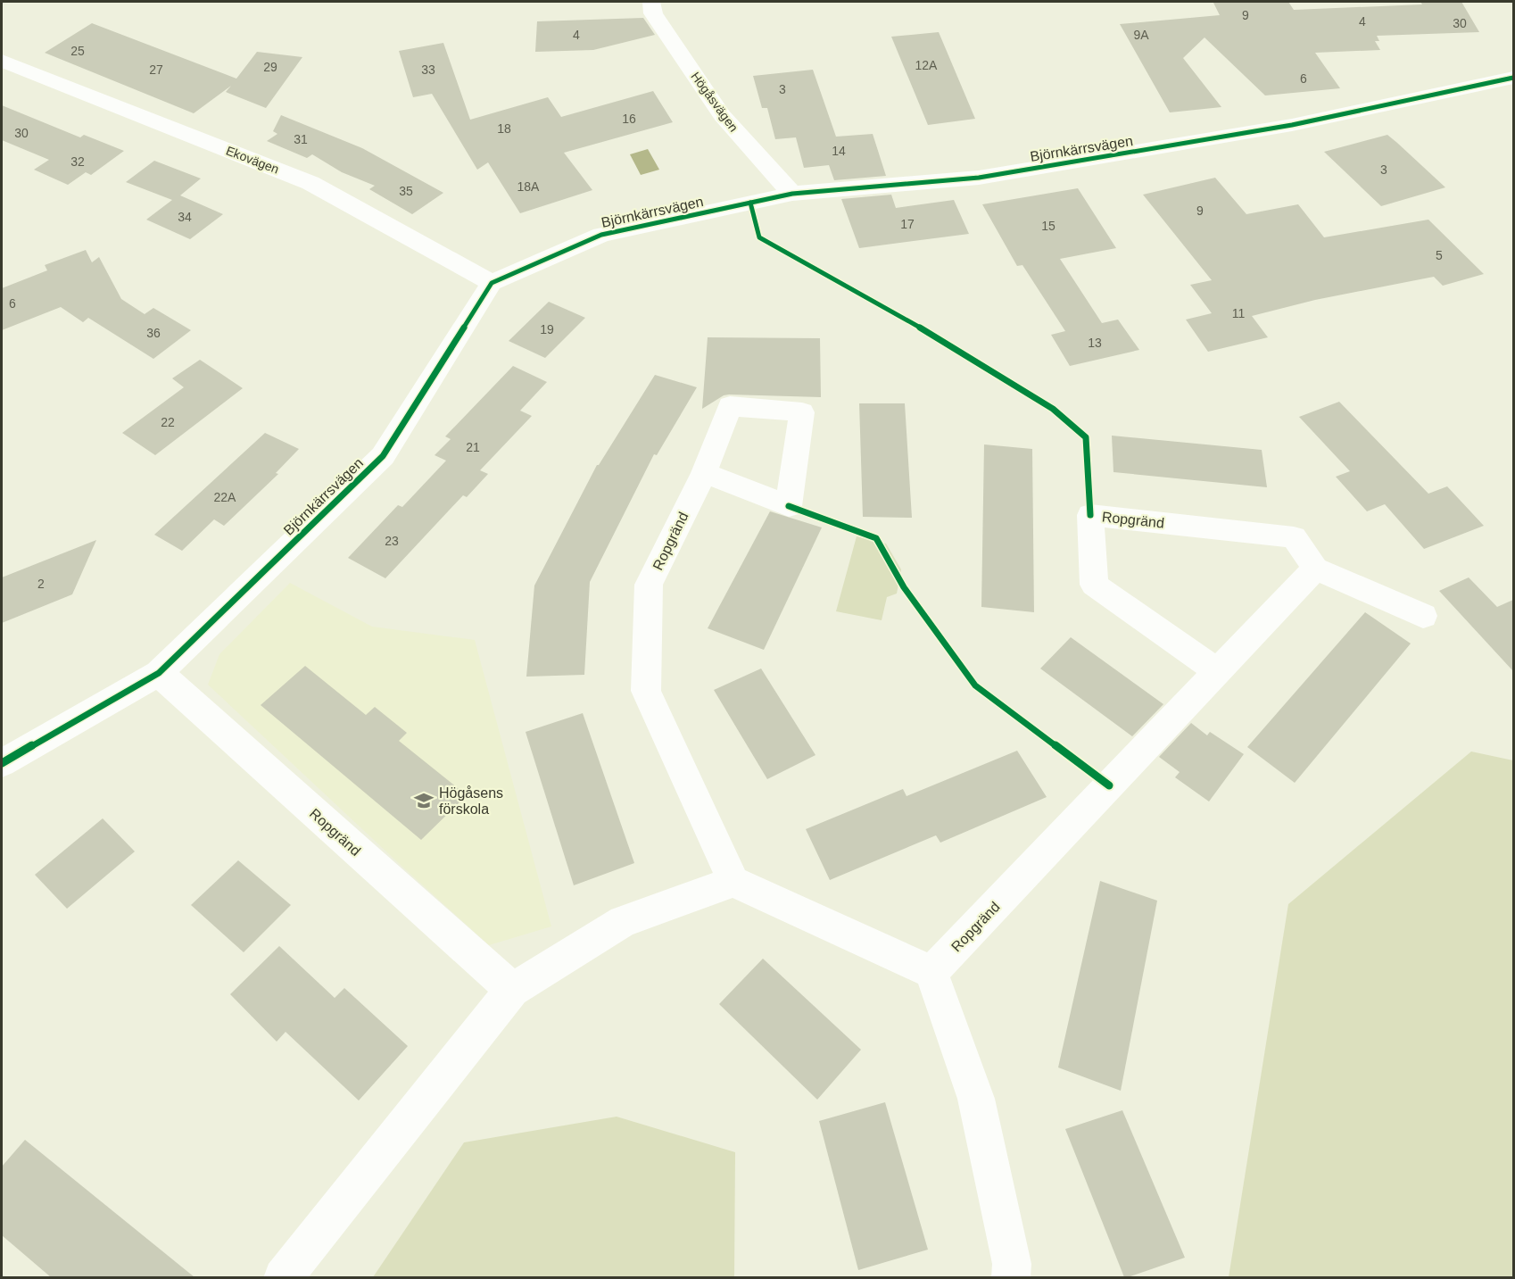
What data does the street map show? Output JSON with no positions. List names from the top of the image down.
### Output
{
  "streets": {
    "street": [
      "Högåsvägen",
      "Björnkärrsvägen",
      "Ekovägen",
      "Ropgränd"
    ]
  },
  "crossings": [
    ["Högåsvägen", "Björnkärrsvägen"],
    ["Björnkärrsvägen", "Ekovägen"],
    ["Björnkärrsvägen", "Ropgränd"]
  ],
  "places": {
    "school or university": ["Högåsens förskola"]
  },
  "house_numbers": [
    "9",
    "4",
    "30",
    "4",
    "9A",
    "25",
    "12A",
    "29",
    "27",
    "33",
    "6",
    "3",
    "16",
    "18",
    "30",
    "31",
    "14",
    "32",
    "3",
    "18A",
    "35",
    "9",
    "34",
    "17",
    "15",
    "5",
    "6",
    "11",
    "19",
    "36",
    "13",
    "22",
    "21",
    "22A",
    "23",
    "2"
  ]
}
